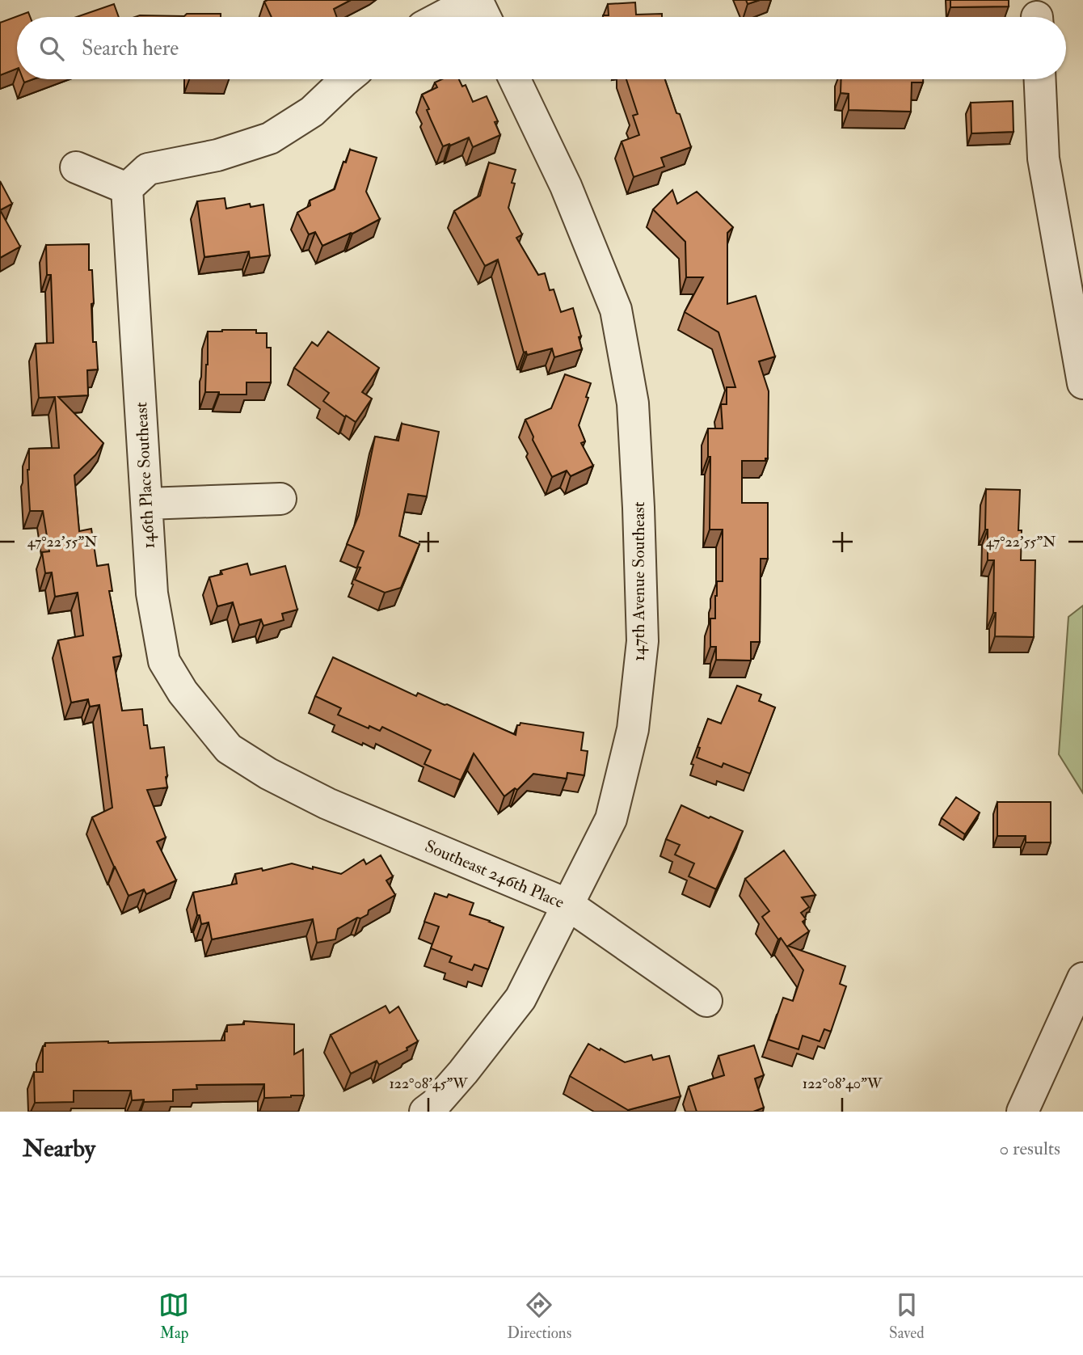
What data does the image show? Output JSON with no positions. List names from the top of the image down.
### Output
{
  "streets": {
    "street": ["146th Place Southeast", "147th Avenue Southeast", "Southeast 246th Place"]
  },
  "crossings": [
    ["146th Place Southeast", "Southeast 246th Place"],
    ["147th Avenue Southeast", "Southeast 246th Place"]
  ],
  "page": {
    "search": "Search here",
    "heading": ["Nearby", "0 results"],
    "nav": ["Map", "Directions", "Saved"]
  },
  "coordinates": ["47°22'55\"N", "122°08'45\"W", "122°08'40\"W"]
}
